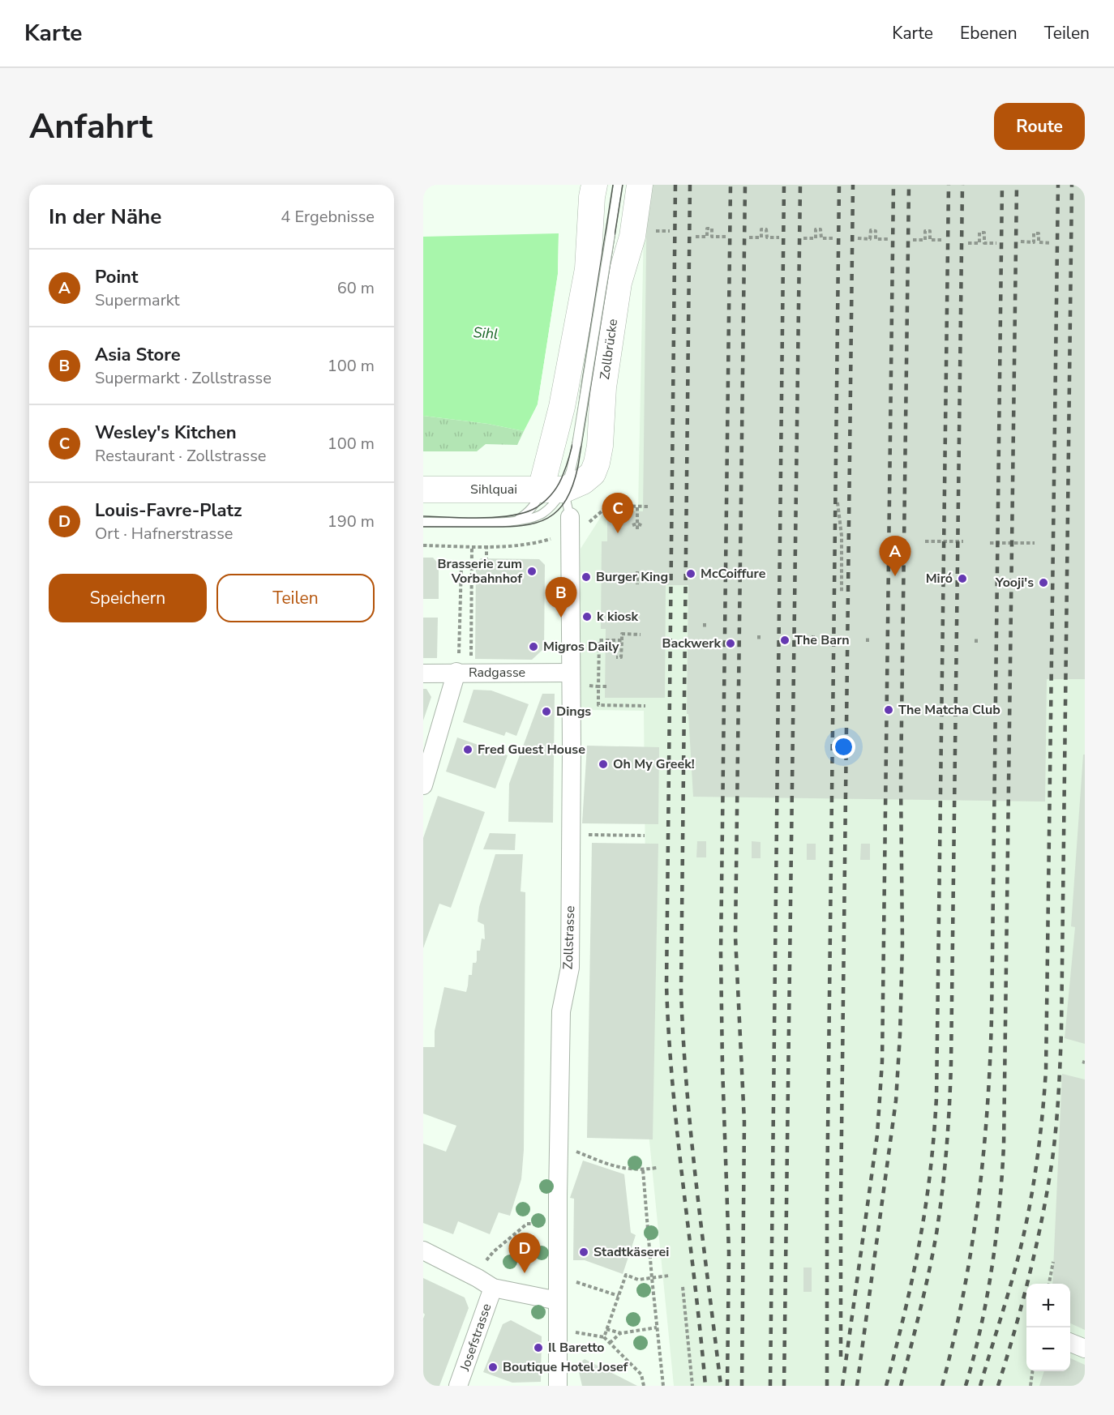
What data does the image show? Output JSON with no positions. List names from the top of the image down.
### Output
{
  "streets": {
    "street": [
      "Zollbrücke",
      "Sihlquai",
      "Radgasse",
      "Zollstrasse",
      "Josefstrasse"
    ]
  },
  "crossings": [
    ["Zollbrücke", "Sihlquai"],
    ["Zollbrücke", "Zollstrasse"],
    ["Sihlquai", "Zollstrasse"],
    ["Radgasse", "Zollstrasse"]
  ],
  "water": ["Sihl"],
  "places": [
    "Brasserie zum Vorbahnhof",
    "McCoiffure",
    "Burger King",
    "Miró",
    "Yooji's",
    "k kiosk",
    "The Barn",
    "Backwerk",
    "Migros Daily",
    "The Matcha Club",
    "Dings",
    "Fred Guest House",
    "Oh My Greek!",
    "Stadtkäserei",
    "Il Baretto",
    "Boutique Hotel Josef"
  ],
  "page": {
    "header": "Karte",
    "nav": ["Karte", "Ebenen", "Teilen"],
    "buttons": [
      "Route",
      ["Speichern", "Teilen"]
    ],
    "title": "Anfahrt",
    "heading": ["In der Nähe", "4 Ergebnisse"],
    "list": [
      {
        "mark": "A",
        "name": "Point",
        "note": "Supermarkt",
        "value": "60 m"
      },
      {
        "mark": "B",
        "name": "Asia Store",
        "note": "Supermarkt · Zollstrasse",
        "value": "100 m"
      },
      {
        "mark": "C",
        "name": "Wesley's Kitchen",
        "note": "Restaurant · Zollstrasse",
        "value": "100 m"
      },
      {
        "mark": "D",
        "name": "Louis-Favre-Platz",
        "note": "Ort · Hafnerstrasse",
        "value": "190 m"
      }
    ],
    "pins": [
      "C",
      "A",
      "B",
      "D"
    ],
    "map_buttons": ["+", "−"]
  }
}
